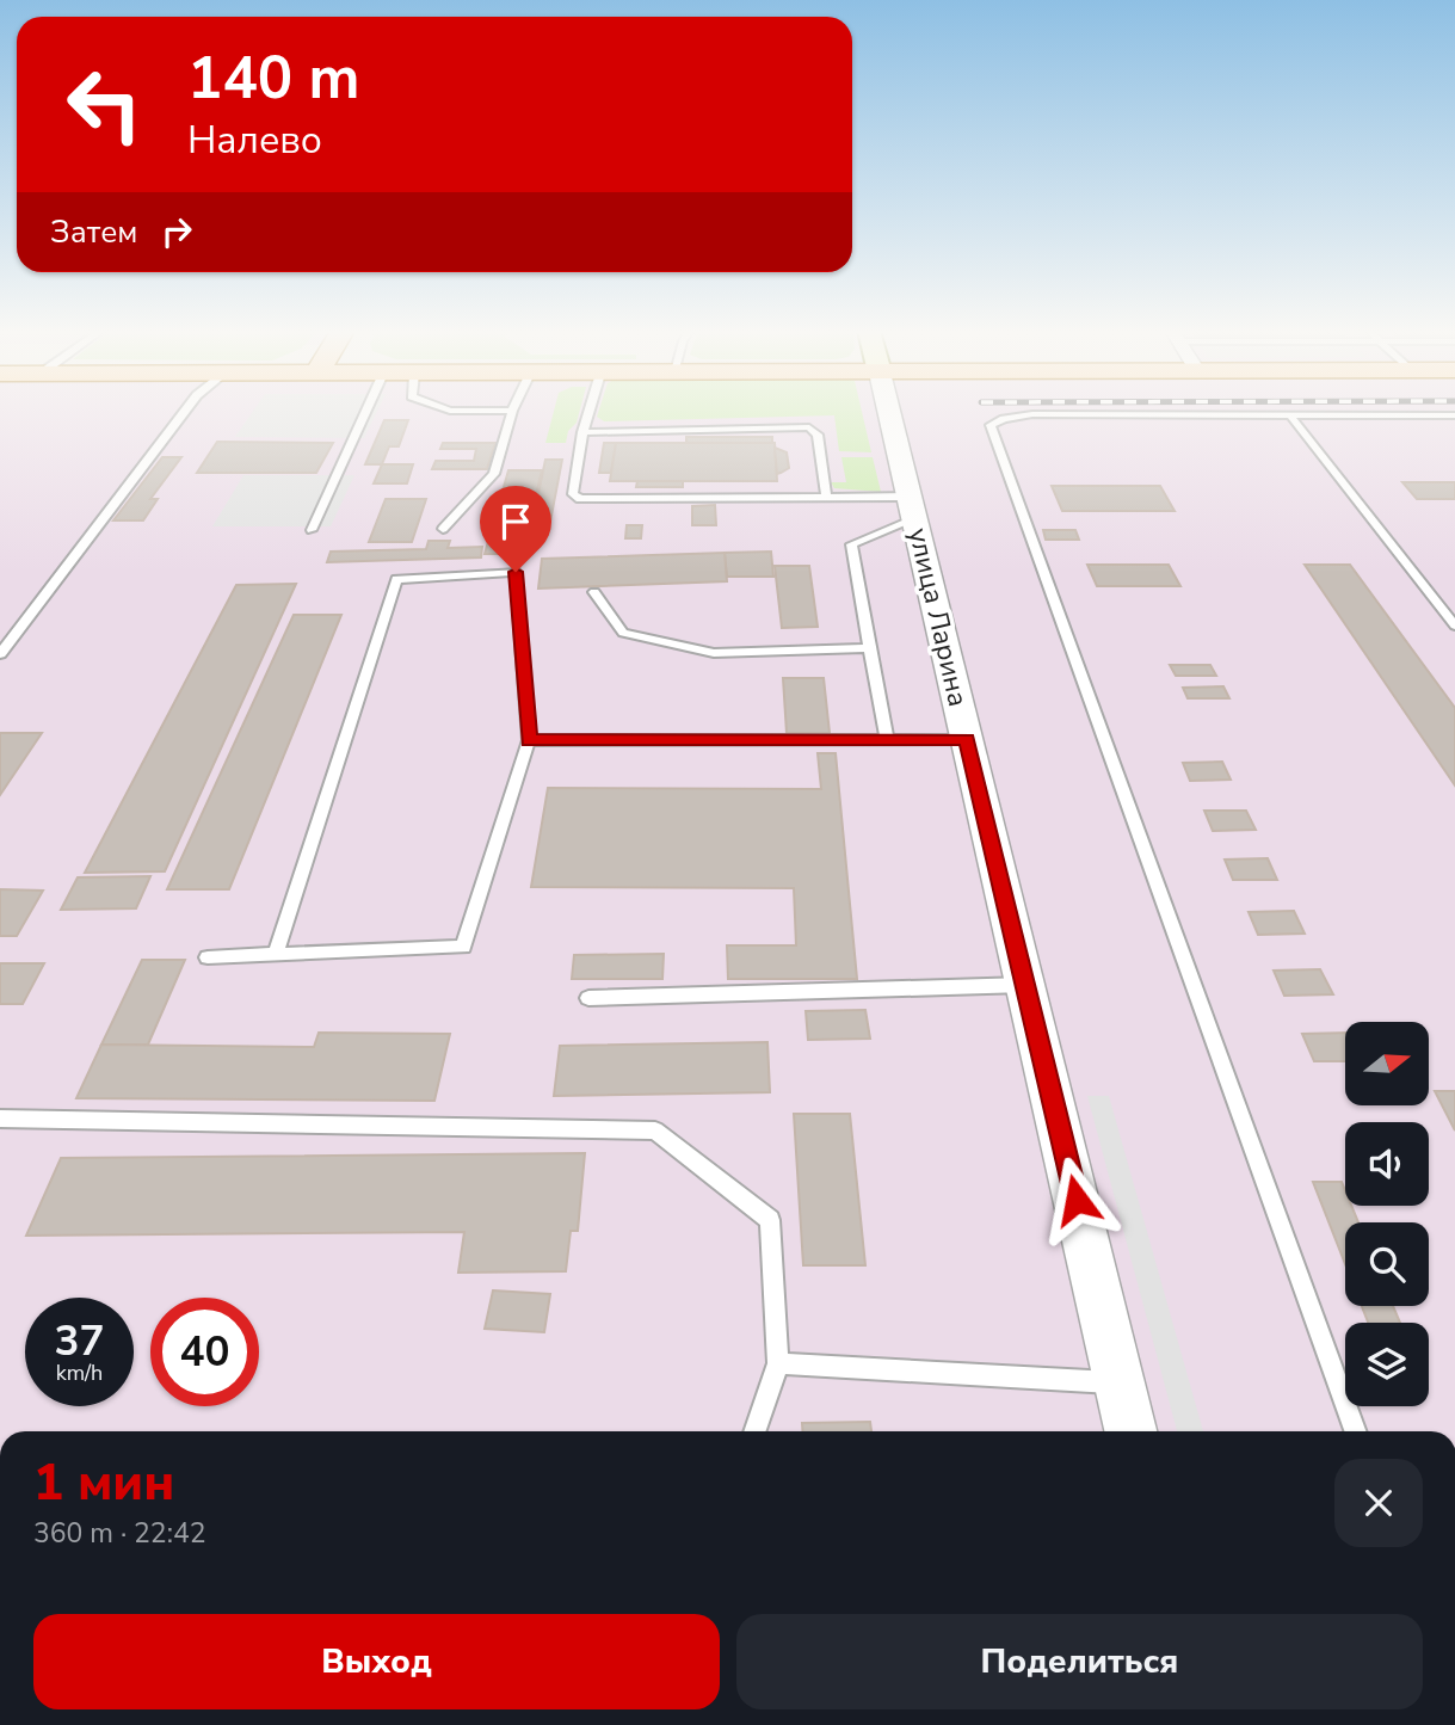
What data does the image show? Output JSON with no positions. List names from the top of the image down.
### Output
{
  "streets": {
    "street": ["улица Ларина"]
  },
  "north": "right",
  "page": {
    "turn": ["140 m", "Налево"],
    "then": "Затем",
    "speed": "37 km/h",
    "limit": "40",
    "heading": ["1 мин", "360 m · 22:42"],
    "buttons": ["Выход", "Поделиться"]
  }
}
